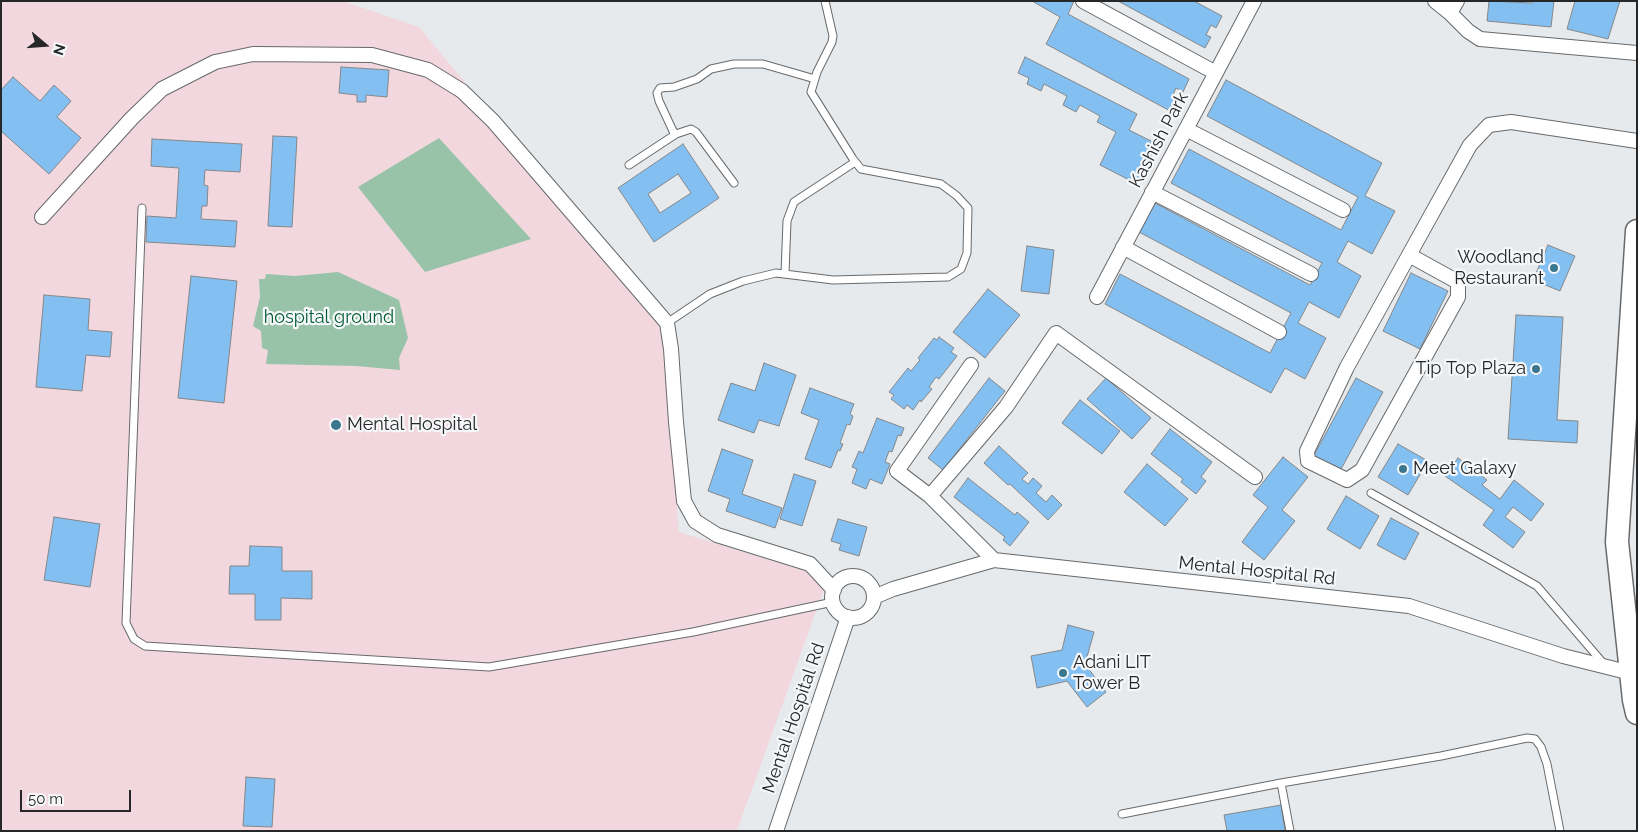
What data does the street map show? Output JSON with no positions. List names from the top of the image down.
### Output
{
  "streets": {
    "street": ["Kashish Park", "Mental Hospital Rd"]
  },
  "parks": ["hospital ground"],
  "places": [
    "Woodland Restaurant",
    "Tip Top Plaza",
    "Mental Hospital",
    "Meet Galaxy",
    "Adani LIT Tower B"
  ],
  "scale_bar": "50 m",
  "north": "right"
}
